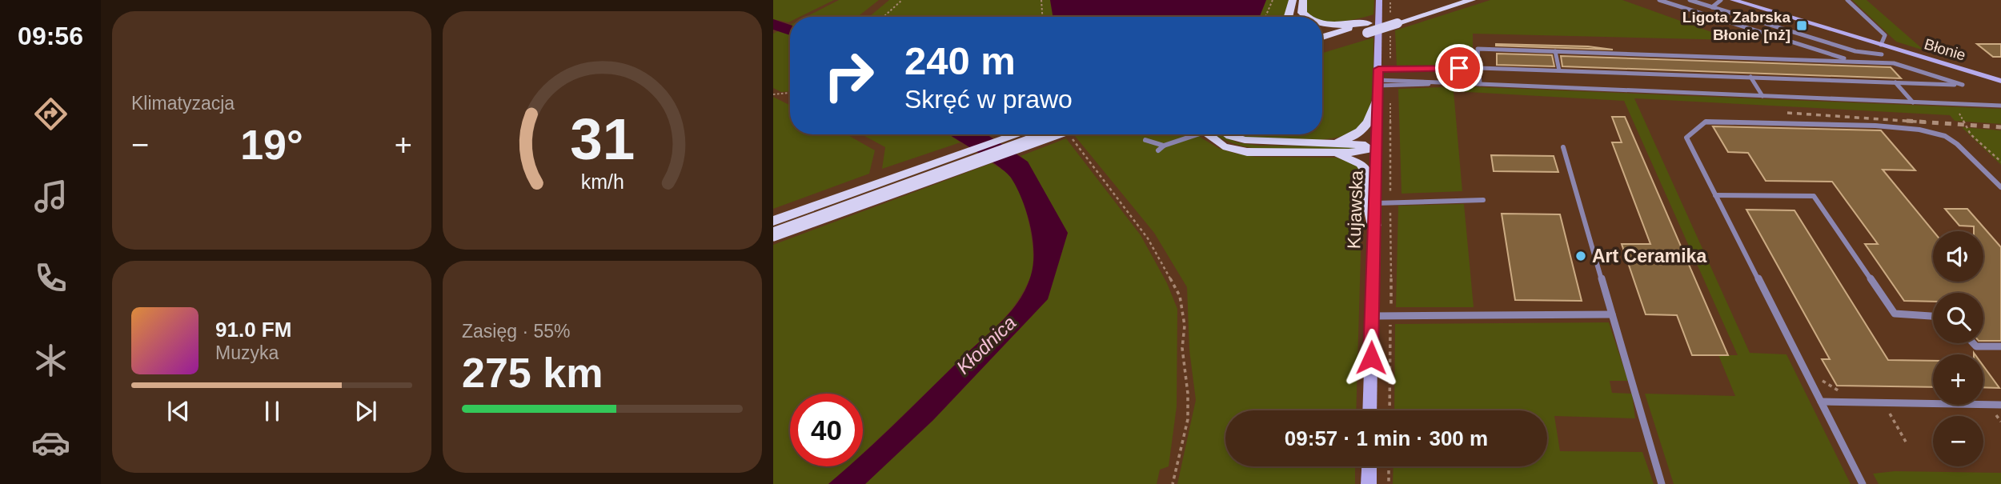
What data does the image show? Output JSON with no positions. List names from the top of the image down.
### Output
{
  "streets": {
    "street": ["Błonie", "Kujawska"]
  },
  "water": ["Kłodnica"],
  "places": {
    "transit": ["Ligota Zabrska Błonie [nż]"],
    "other": ["Art Ceramika"]
  },
  "page": {
    "tabs": "09:56",
    "tile": [
      "Klimatyzacja",
      ["Zasięg · 55%", "275 km"]
    ],
    "turn": ["240 m", "Skręć w prawo"],
    "heat": ["−", "19°", "+"],
    "map_buttons": ["+", "−"],
    "song": ["91.0 FM", "Muzyka"],
    "limit": "40",
    "trip": "09:57 · 1 min · 300 m",
    "gauge": ["31", "km/h"]
  }
}
